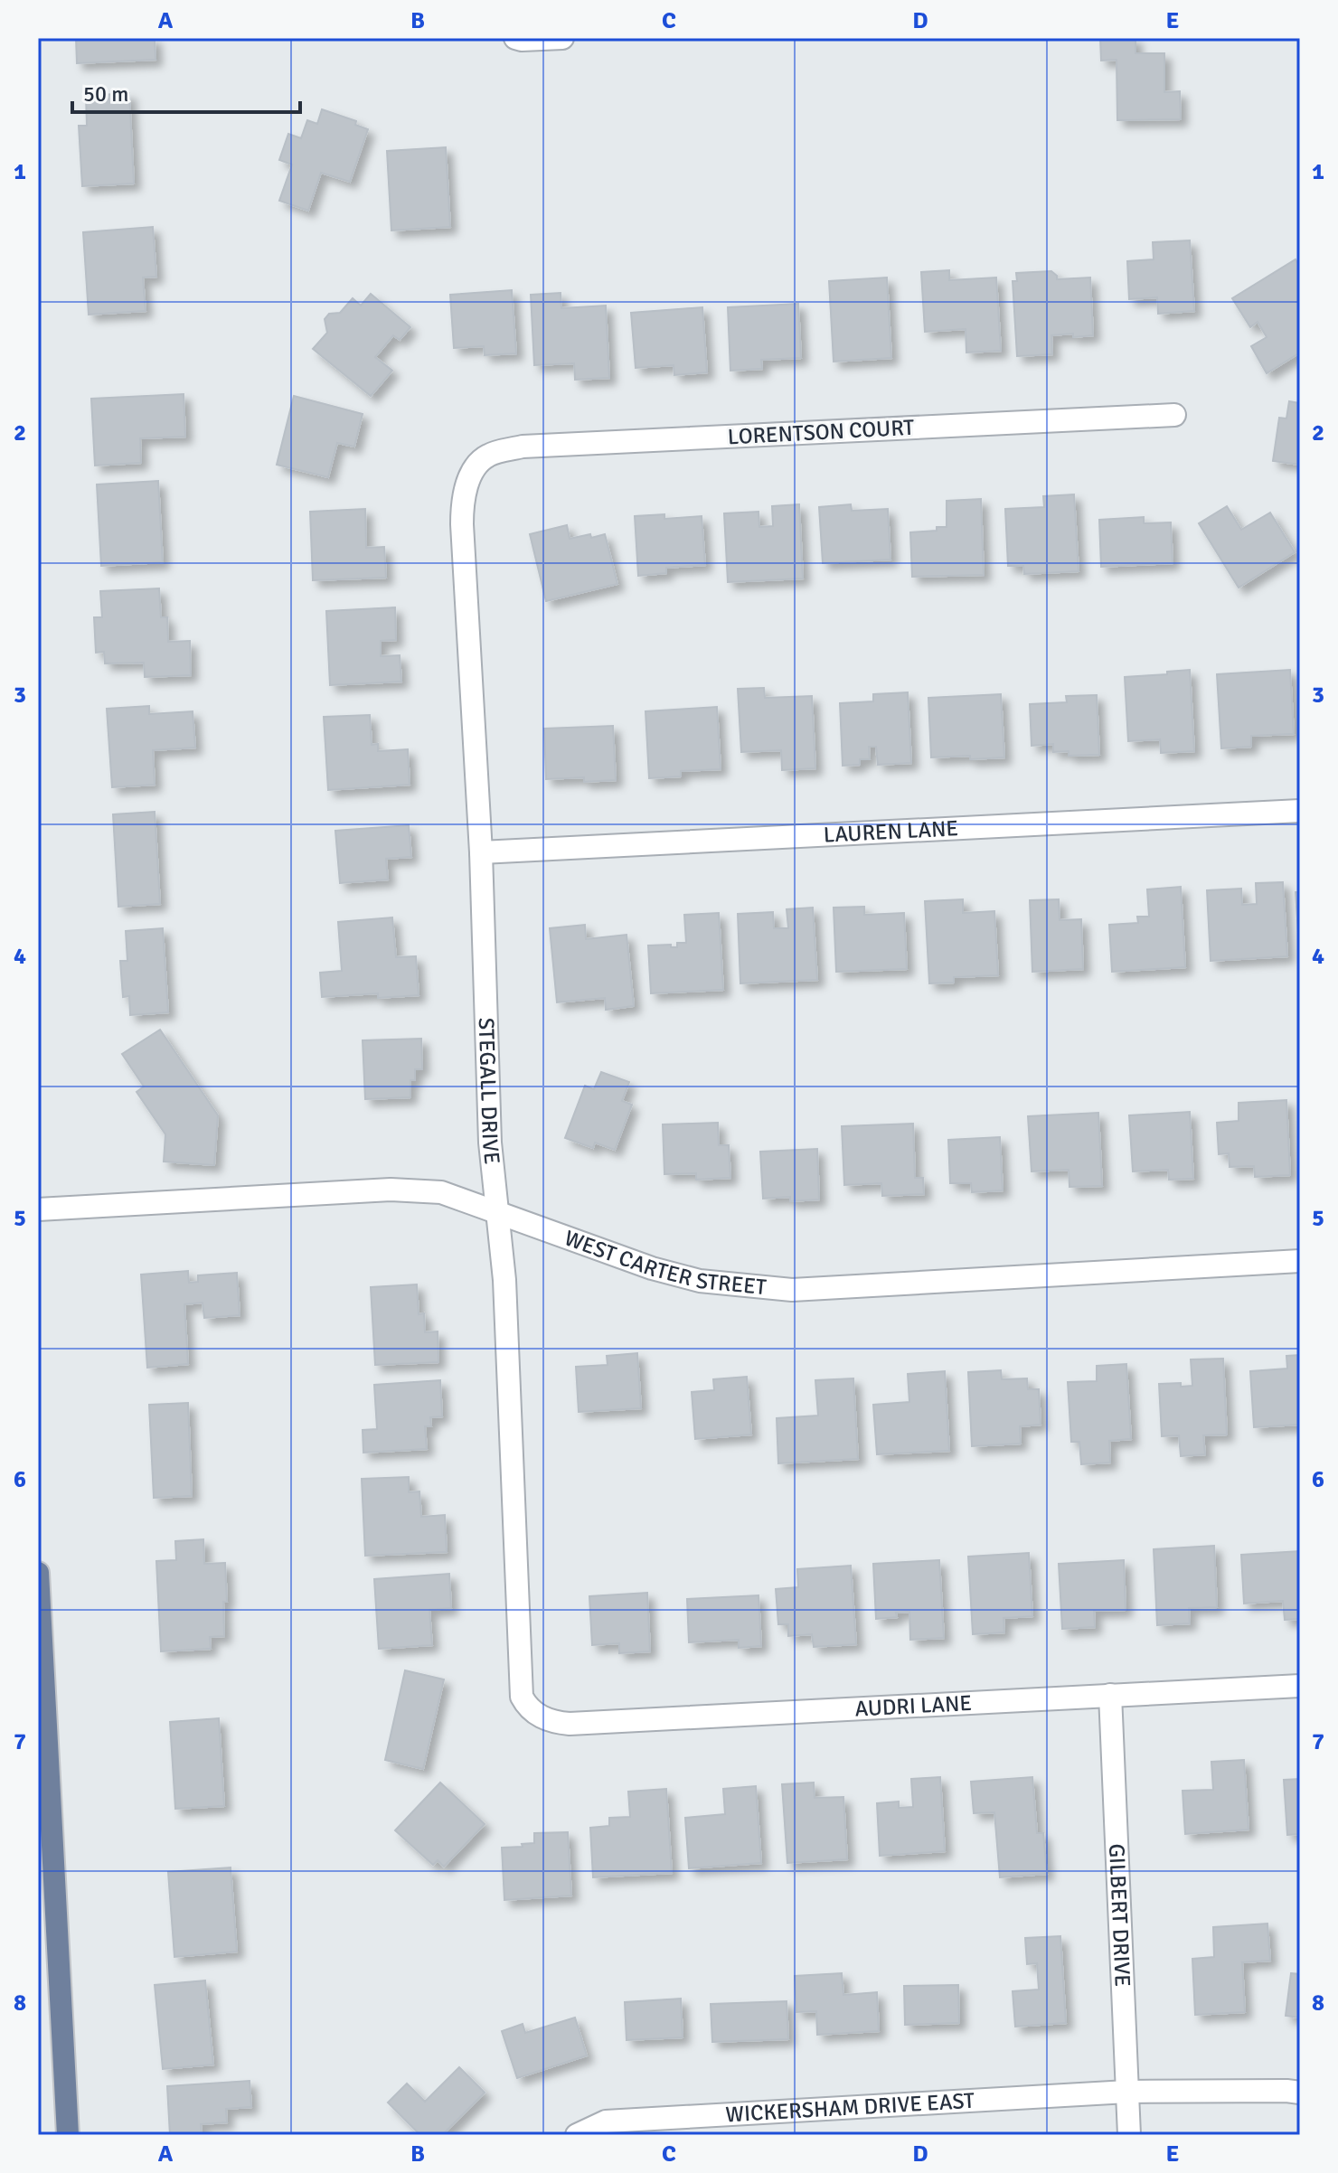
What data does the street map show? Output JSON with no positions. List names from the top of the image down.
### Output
{
  "streets": {
    "street": [
      "LORENTSON COURT",
      "LAUREN LANE",
      "STEGALL DRIVE",
      "WEST CARTER STREET",
      "AUDRI LANE",
      "GILBERT DRIVE",
      "WICKERSHAM DRIVE EAST"
    ]
  },
  "crossings": [
    ["LORENTSON COURT", "STEGALL DRIVE"],
    ["LAUREN LANE", "STEGALL DRIVE"],
    ["STEGALL DRIVE", "WEST CARTER STREET"],
    ["STEGALL DRIVE", "AUDRI LANE"],
    ["AUDRI LANE", "GILBERT DRIVE"],
    ["GILBERT DRIVE", "WICKERSHAM DRIVE EAST"]
  ],
  "scale_bar": "50 m",
  "grid": {
    "columns": [
      "A",
      "B",
      "C",
      "D",
      "E"
    ],
    "rows": [
      "1",
      "2",
      "3",
      "4",
      "5",
      "6",
      "7",
      "8"
    ]
  }
}
